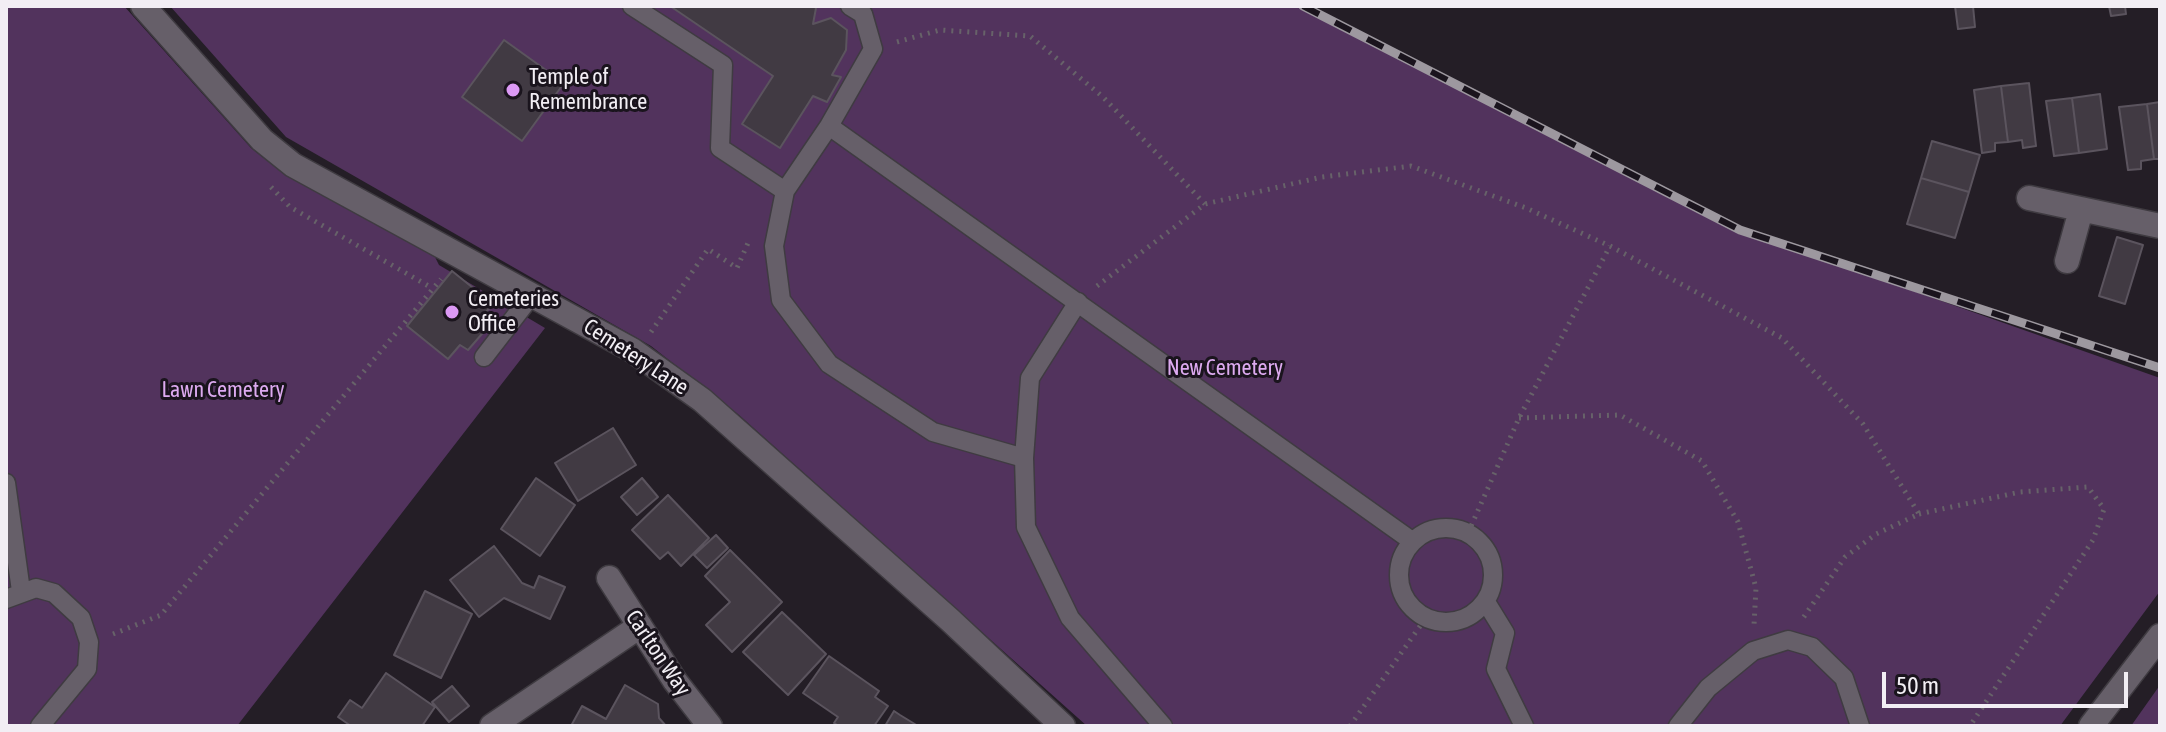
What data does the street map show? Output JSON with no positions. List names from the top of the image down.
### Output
{
  "streets": {
    "street": ["Cemetery Lane", "Carlton Way"]
  },
  "parks": ["New Cemetery", "Lawn Cemetery"],
  "places": ["Temple of Remembrance", "Cemeteries Office"],
  "scale_bar": "50 m"
}
